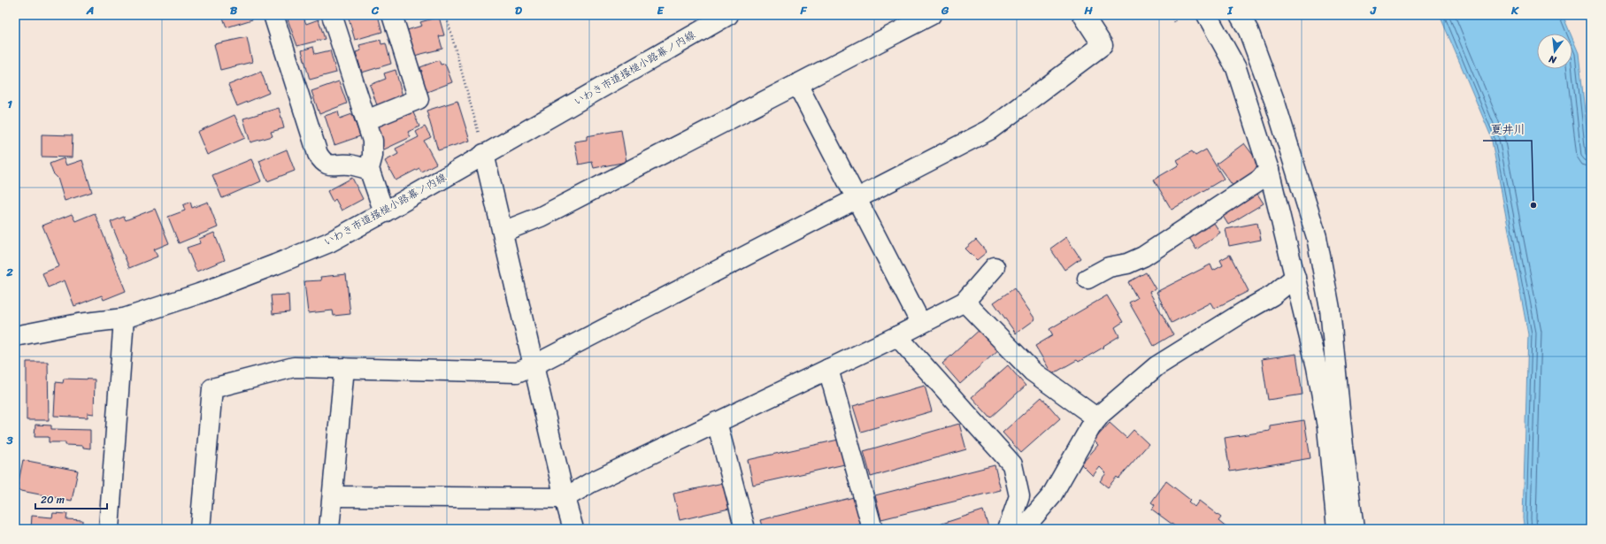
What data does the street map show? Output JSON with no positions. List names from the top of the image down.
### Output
{
  "streets": {
    "street": ["いわき市道搔槌小路幕ノ内線"]
  },
  "places": ["夏井川"],
  "scale_bar": "20 m",
  "north": "bottom",
  "grid": {
    "columns": [
      "A",
      "B",
      "C",
      "D",
      "E",
      "F",
      "G",
      "H",
      "I",
      "J",
      "K"
    ],
    "rows": ["1", "2", "3"]
  }
}
